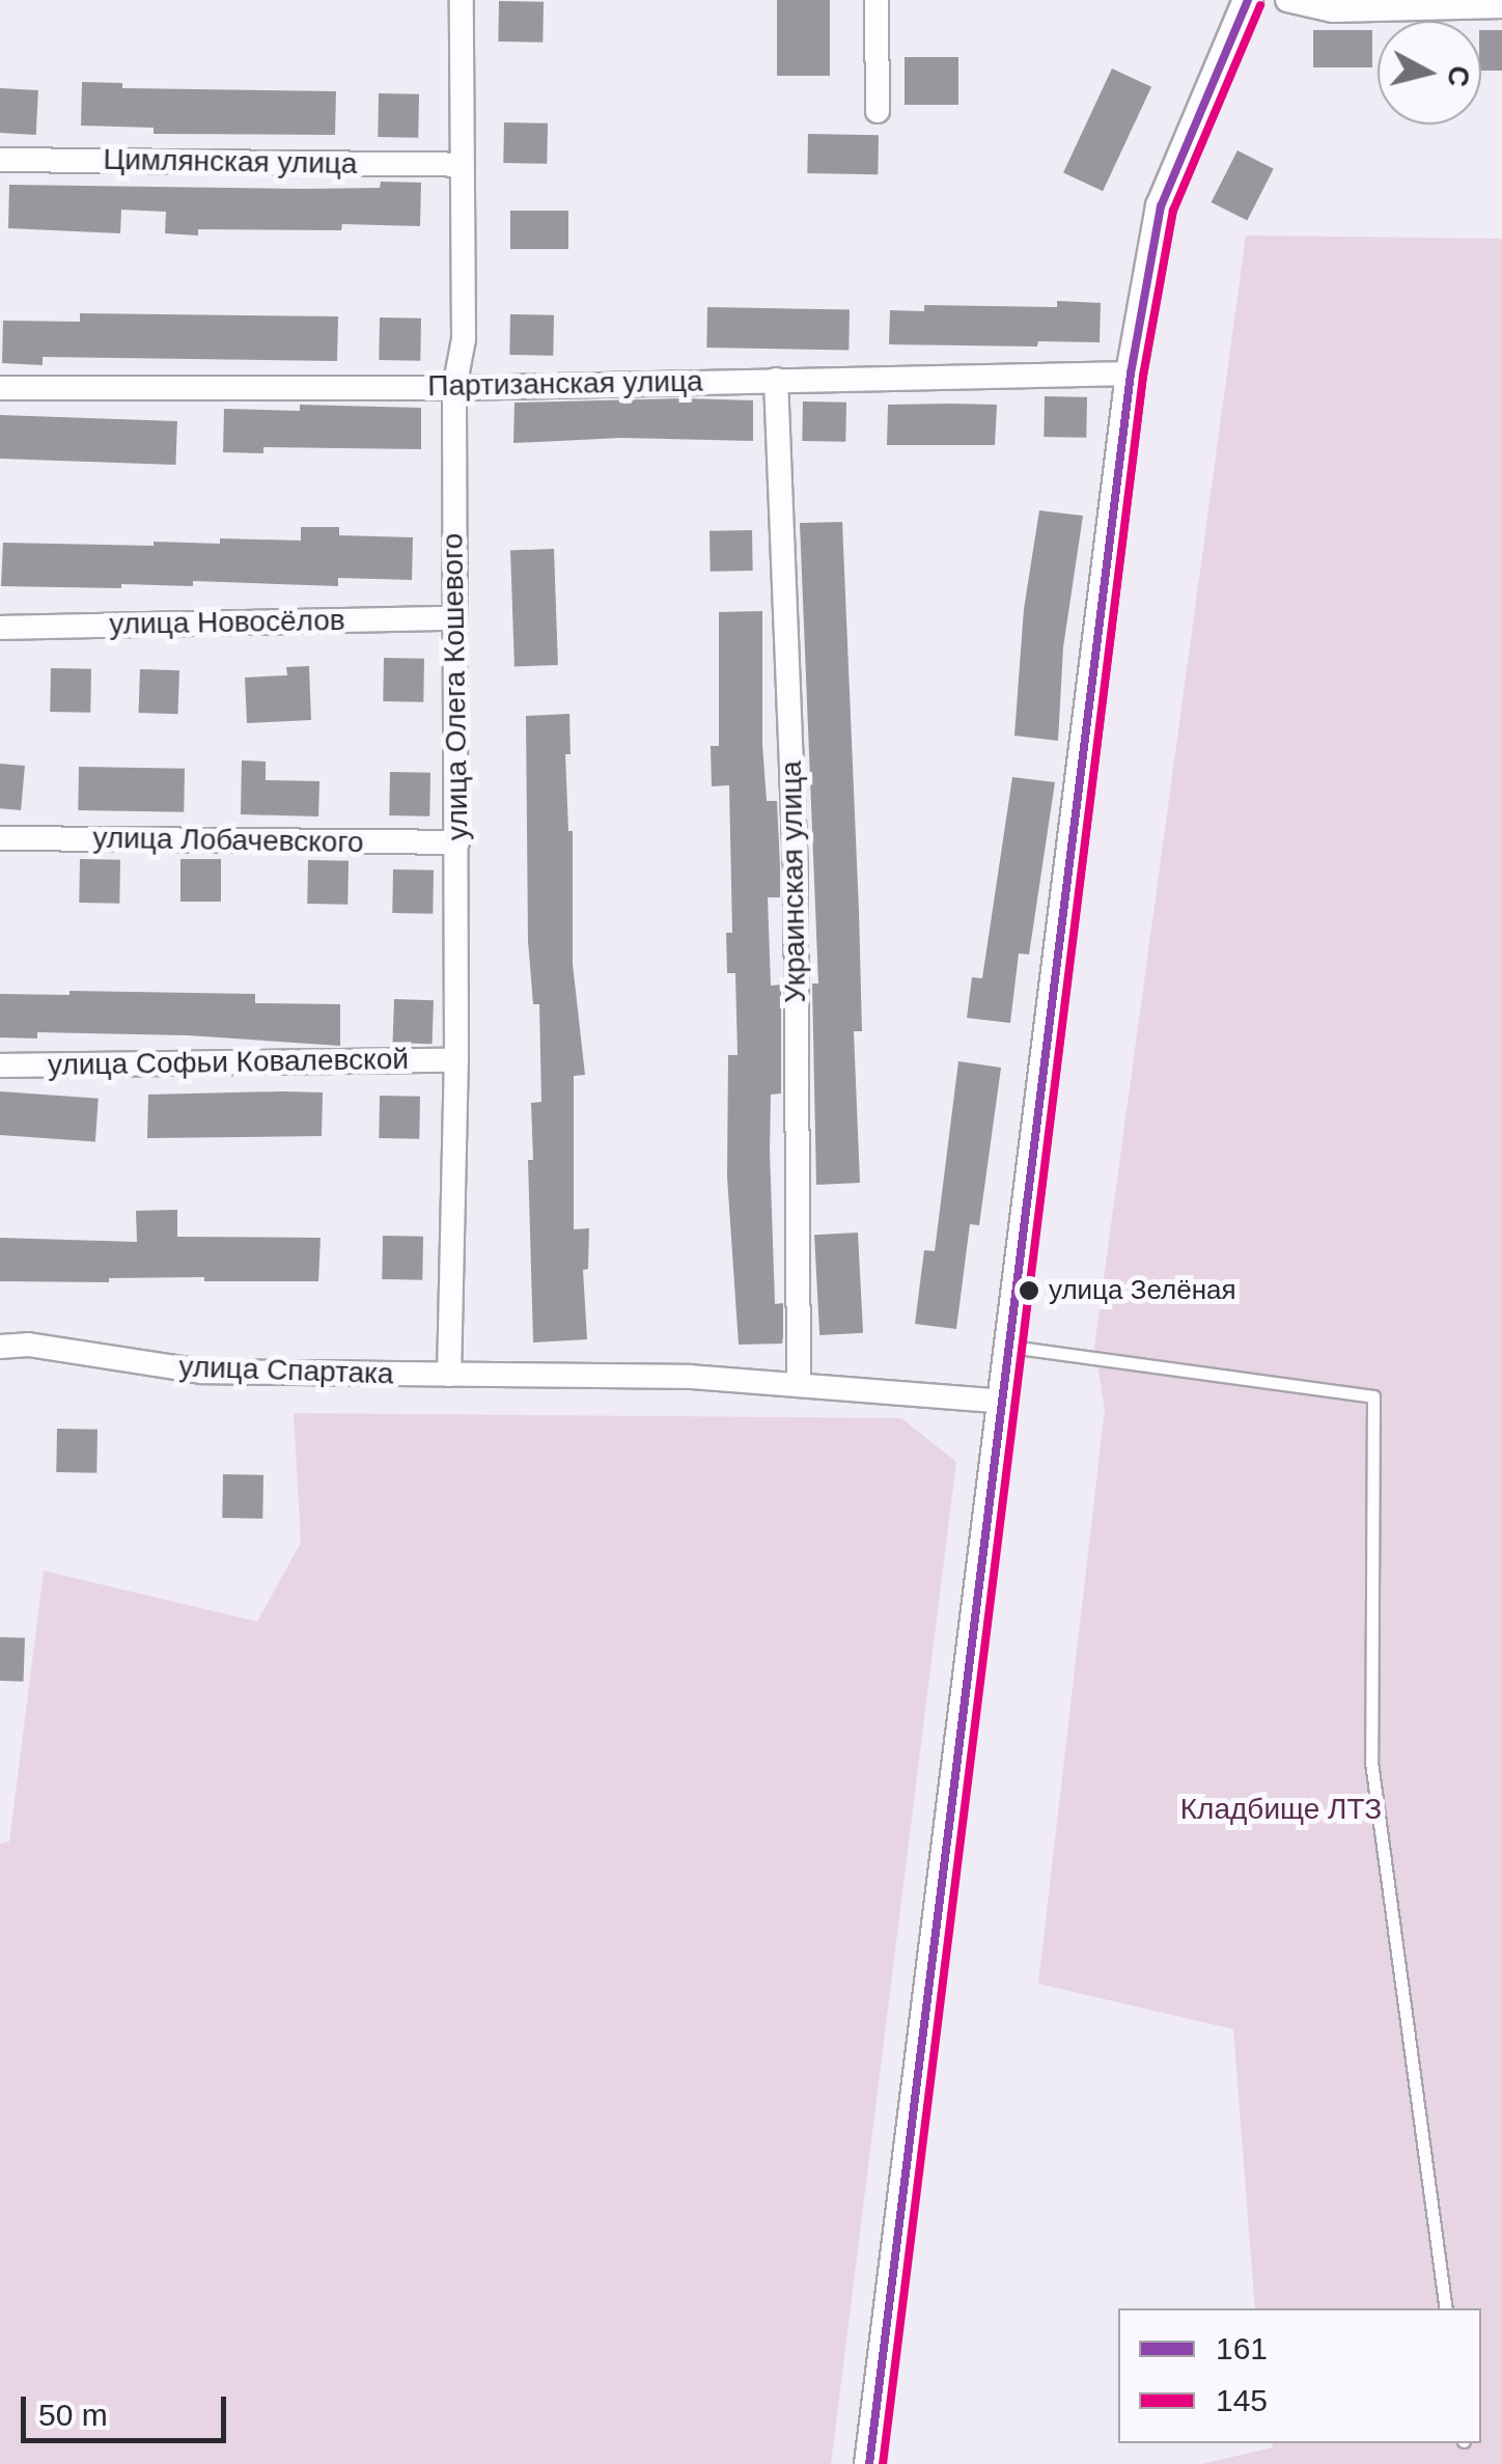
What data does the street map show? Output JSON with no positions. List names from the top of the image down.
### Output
{
  "streets": {
    "street": [
      "Цимлянская улица",
      "Партизанская улица",
      "улица Новосёлов",
      "улица Олега Кошевого",
      "улица Лобачевского",
      "Украинская улица",
      "улица Софьи Ковалевской",
      "улица Спартака"
    ]
  },
  "crossings": [
    ["Цимлянская улица", "улица Олега Кошевого"],
    ["Партизанская улица", "улица Олега Кошевого"],
    ["Партизанская улица", "Украинская улица"],
    ["улица Новосёлов", "улица Олега Кошевого"],
    ["улица Олега Кошевого", "улица Лобачевского"],
    ["улица Олега Кошевого", "улица Софьи Ковалевской"],
    ["улица Олега Кошевого", "улица Спартака"],
    ["Украинская улица", "улица Спартака"]
  ],
  "parks": ["Кладбище ЛТЗ"],
  "places": ["улица Зелёная"],
  "lines": ["transit line 161", "transit line 145"],
  "legend": ["161", "145"],
  "scale_bar": "50 m",
  "north": "right"
}
